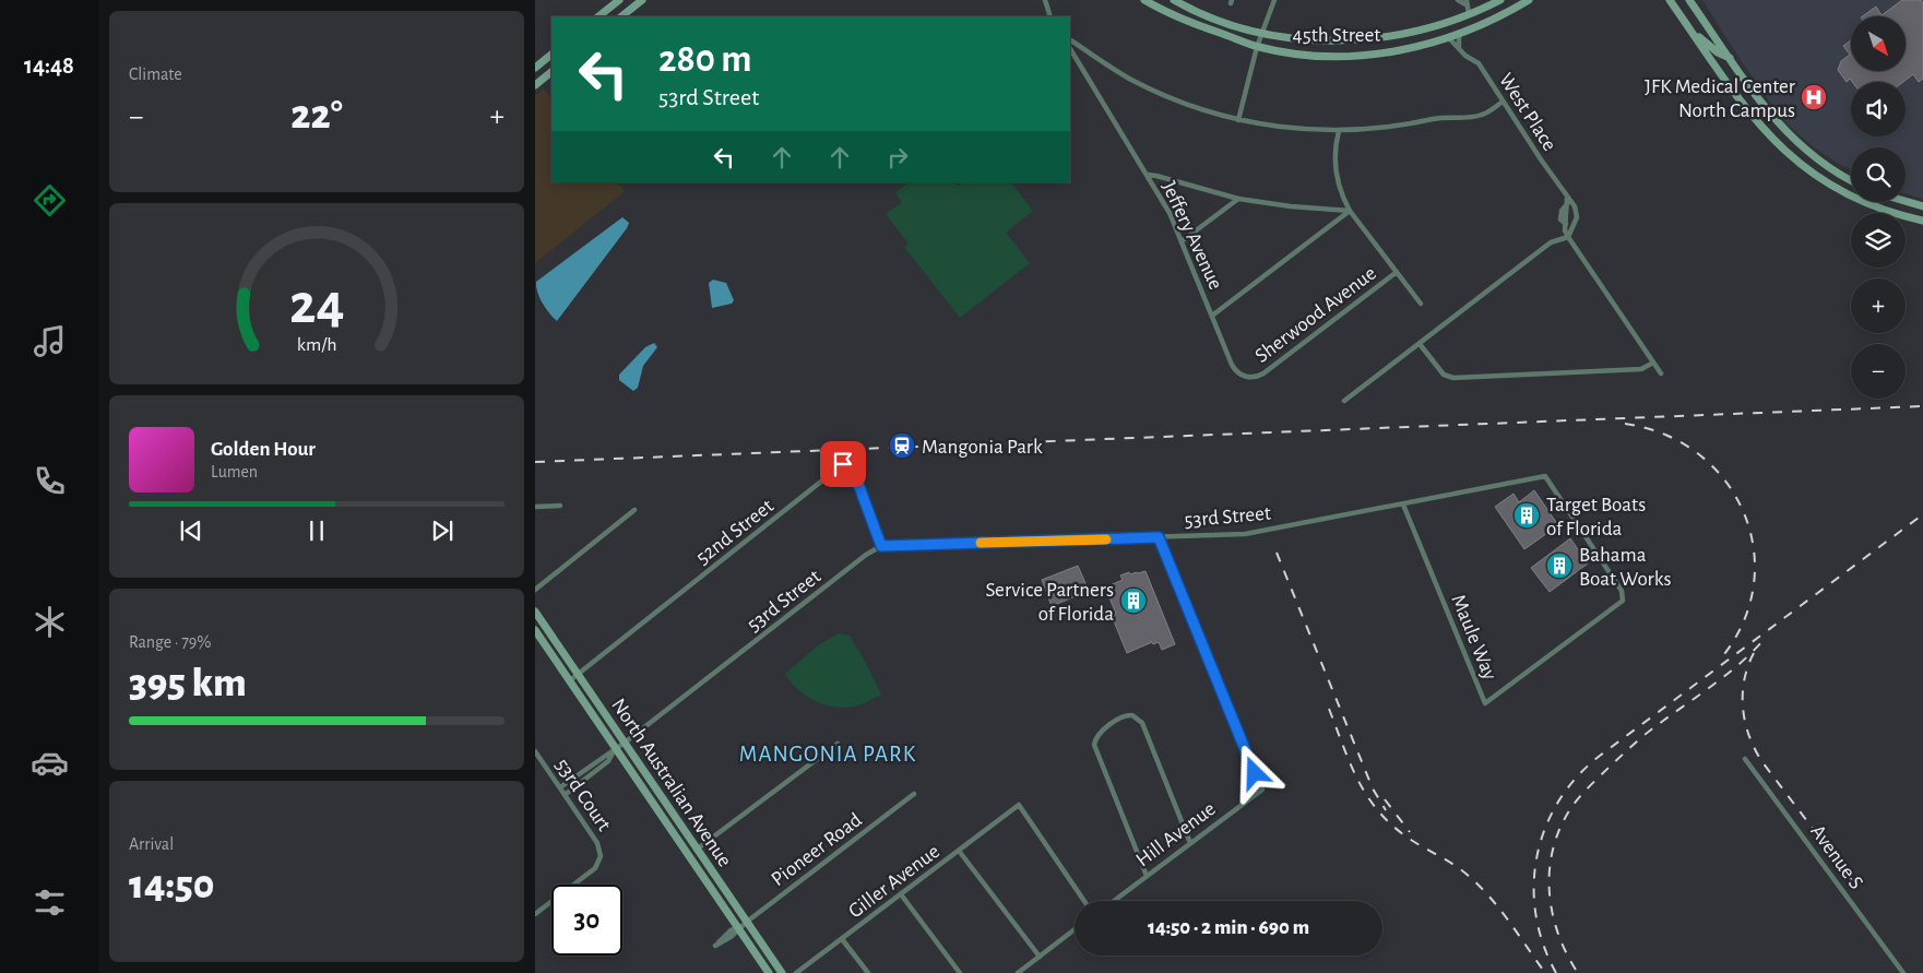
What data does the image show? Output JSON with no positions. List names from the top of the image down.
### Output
{
  "streets": {
    "main road": ["45th Street", "North Australian Avenue"],
    "street": [
      "West Place",
      "Jeffery Avenue",
      "Sherwood Avenue",
      "53rd Street",
      "52nd Street",
      "Maule Way",
      "53rd Court",
      "Hill Avenue",
      "Pioneer Road",
      "Avenue S",
      "Giller Avenue"
    ]
  },
  "crossings": [
    ["45th Street", "West Place"],
    ["Jeffery Avenue", "Sherwood Avenue"],
    ["53rd Street", "52nd Street"],
    ["53rd Street", "Maule Way"],
    ["53rd Street", "North Australian Avenue"],
    ["53rd Street", "53rd Court"],
    ["53rd Street", "Hill Avenue"],
    ["52nd Street", "North Australian Avenue"],
    ["North Australian Avenue", "Pioneer Road"]
  ],
  "districts": ["MANGONIA PARK"],
  "places": {
    "hospital": ["JFK Medical Center North Campus"],
    "station": ["Mangonia Park"],
    "building": ["Target Boats of Florida", "Bahama Boat Works", "Service Partners of Florida"]
  },
  "north": "bottom right",
  "page": {
    "tabs": "14:48",
    "tile": [
      "Climate",
      ["Range · 79%", "395 km"],
      ["Arrival", "14:50"]
    ],
    "map_buttons": ["+", "−"],
    "turn": ["280 m", "53rd Street"],
    "heat": ["−", "22°", "+"],
    "song": ["Golden Hour", "Lumen"],
    "limit": "30",
    "trip": "14:50 · 2 min · 690 m",
    "gauge": ["24", "km/h"]
  }
}
